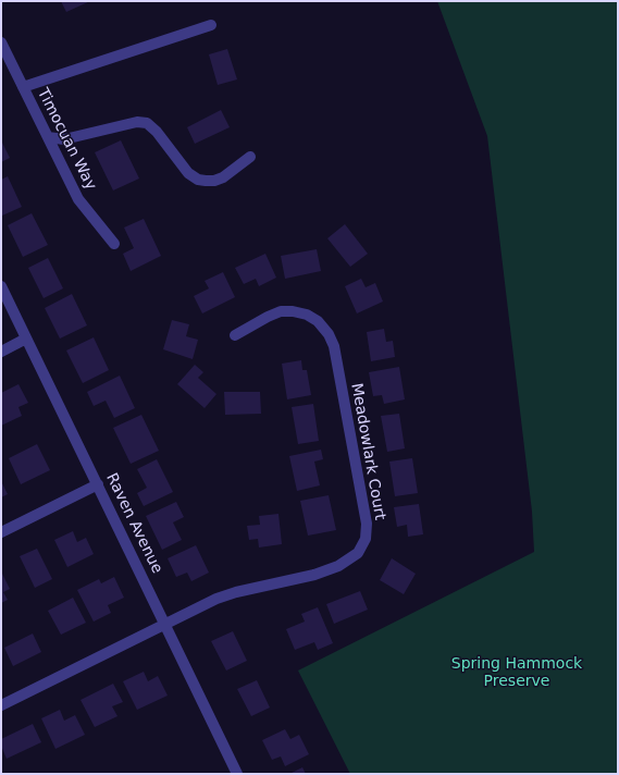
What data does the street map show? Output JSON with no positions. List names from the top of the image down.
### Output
{
  "streets": {
    "street": ["Timocuan Way", "Meadowlark Court", "Raven Avenue"]
  },
  "crossings": [
    ["Meadowlark Court", "Raven Avenue"]
  ],
  "parks": ["Spring Hammock Preserve"]
}
